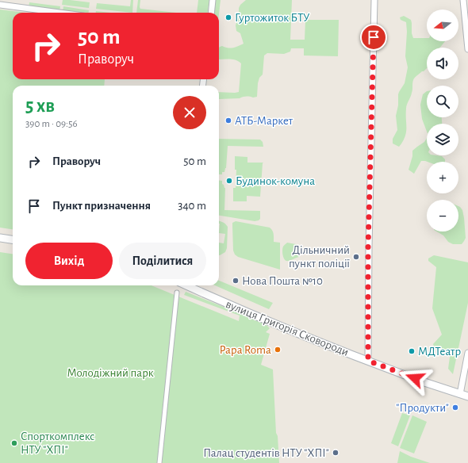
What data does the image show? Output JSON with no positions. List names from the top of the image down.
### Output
{
  "streets": {
    "main road": ["вулиця Григорія Сковороди"]
  },
  "parks": ["Молодіжний парк"],
  "places": [
    "Гуртожиток БТУ",
    "АТБ-Маркет",
    "Будинок-комуна",
    "Дільничний пункт поліції",
    "Нова Пошта №10",
    "Papa Roma",
    "МДТеатр",
    "\"Продукти\"",
    "Спорткомплекс НТУ \"ХПІ\"",
    "Палац студентів НТУ \"ХПІ\""
  ],
  "north": "left",
  "page": {
    "map_buttons": ["+", "−"],
    "turn": ["50 m", "Праворуч"],
    "heading": ["5 хв", "390 m · 09:56"],
    "list": [
      {
        "name": "Праворуч",
        "value": "50 m"
      },
      {
        "name": "Пункт призначення",
        "value": "340 m"
      }
    ],
    "buttons": ["Вихід", "Поділитися"]
  }
}
